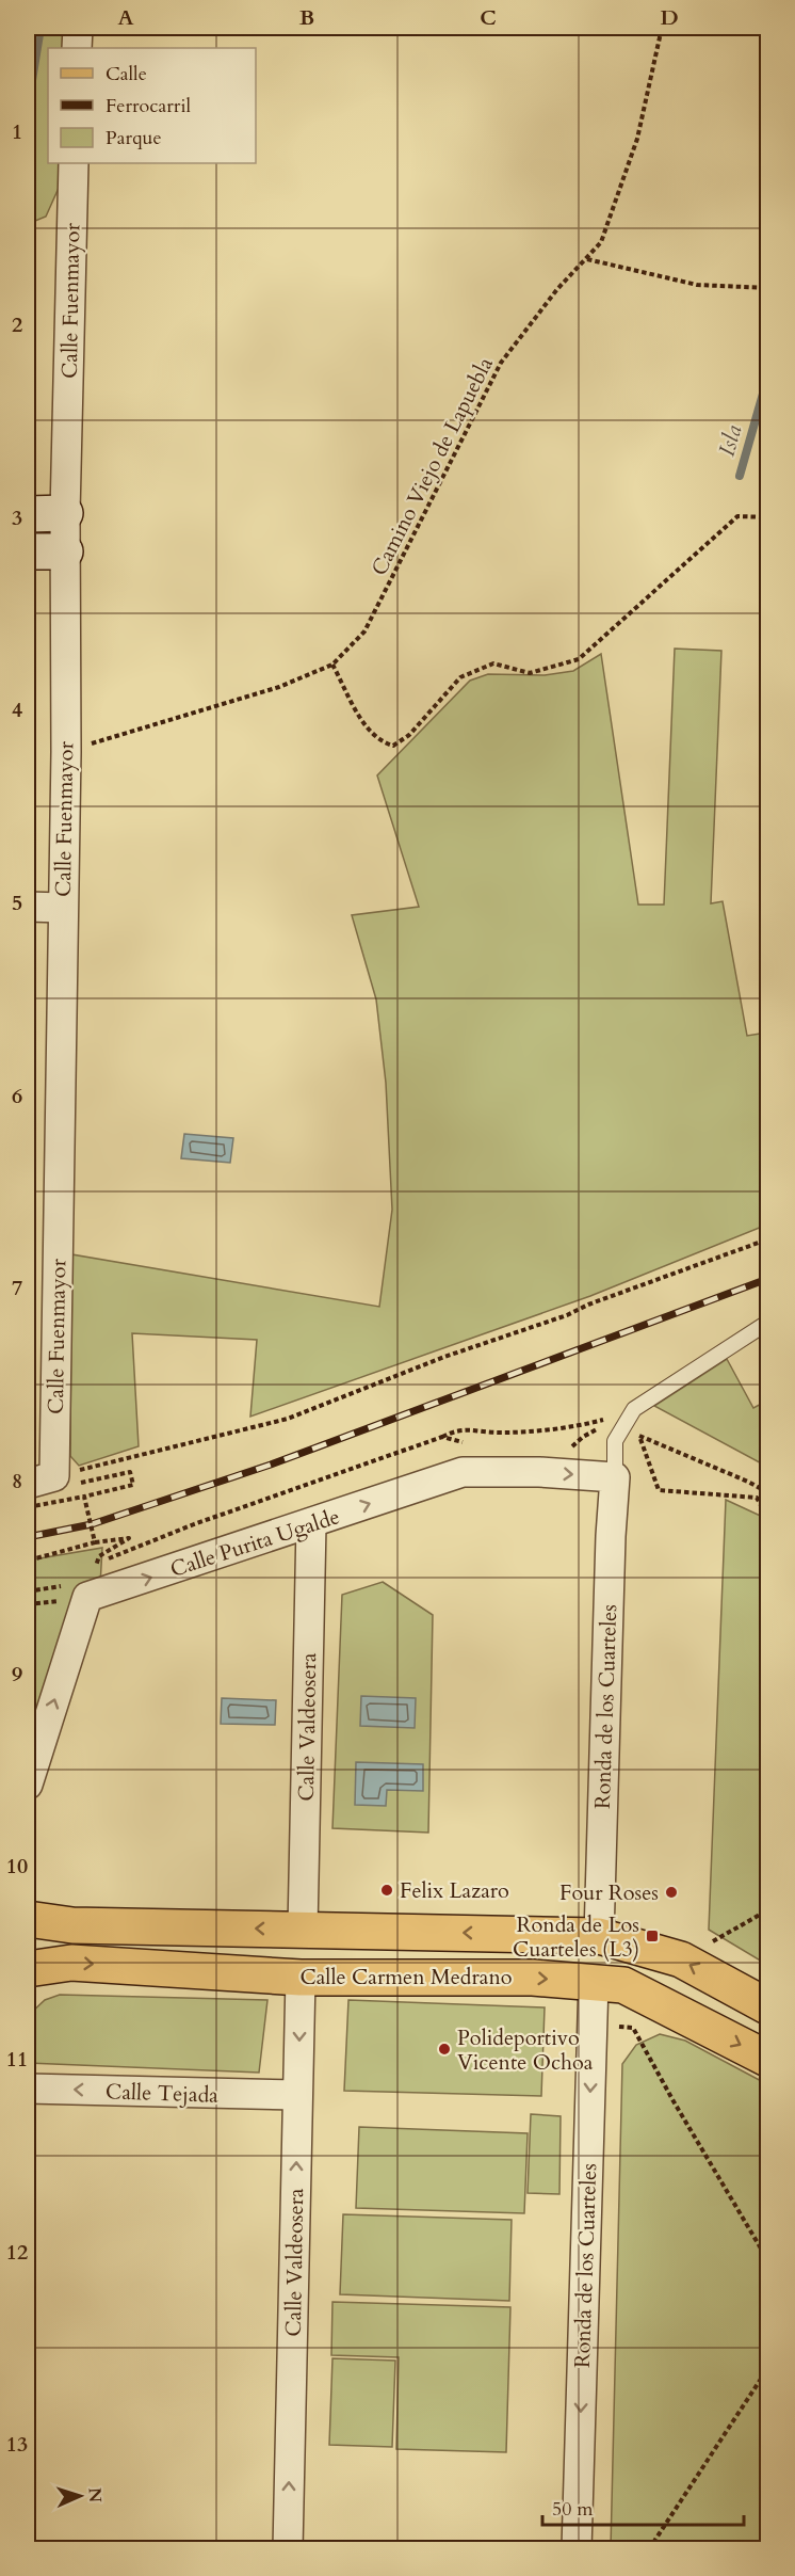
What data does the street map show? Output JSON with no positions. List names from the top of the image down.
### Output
{
  "streets": {
    "main road": ["Calle Carmen Medrano"],
    "street": [
      "Calle Fuenmayor",
      "Calle Purita Ugalde",
      "Ronda de los Cuarteles",
      "Calle Valdeosera",
      "Calle Tejada"
    ],
    "path": ["Camino Viejo de Lapuebla"]
  },
  "crossings": [
    ["Calle Fuenmayor", "Camino Viejo de Lapuebla"],
    ["Calle Purita Ugalde", "Ronda de los Cuarteles"],
    ["Calle Purita Ugalde", "Calle Valdeosera"],
    ["Ronda de los Cuarteles", "Calle Carmen Medrano"],
    ["Calle Valdeosera", "Calle Carmen Medrano"],
    ["Calle Valdeosera", "Calle Tejada"]
  ],
  "one_way": ["Calle Purita Ugalde", "Ronda de los Cuarteles", "Calle Tejada"],
  "water": ["Isla"],
  "places": {
    "other": ["Felix Lazaro", "Four Roses", "Polideportivo Vicente Ochoa"],
    "transit": ["Ronda de Los Cuarteles (L3)"]
  },
  "legend": ["Calle", "Ferrocarril", "Parque"],
  "scale_bar": "50 m",
  "north": "right",
  "grid": {
    "columns": [
      "A",
      "B",
      "C",
      "D"
    ],
    "rows": [
      "1",
      "2",
      "3",
      "4",
      "5",
      "6",
      "7",
      "8",
      "9",
      "10",
      "11",
      "12",
      "13"
    ]
  }
}
